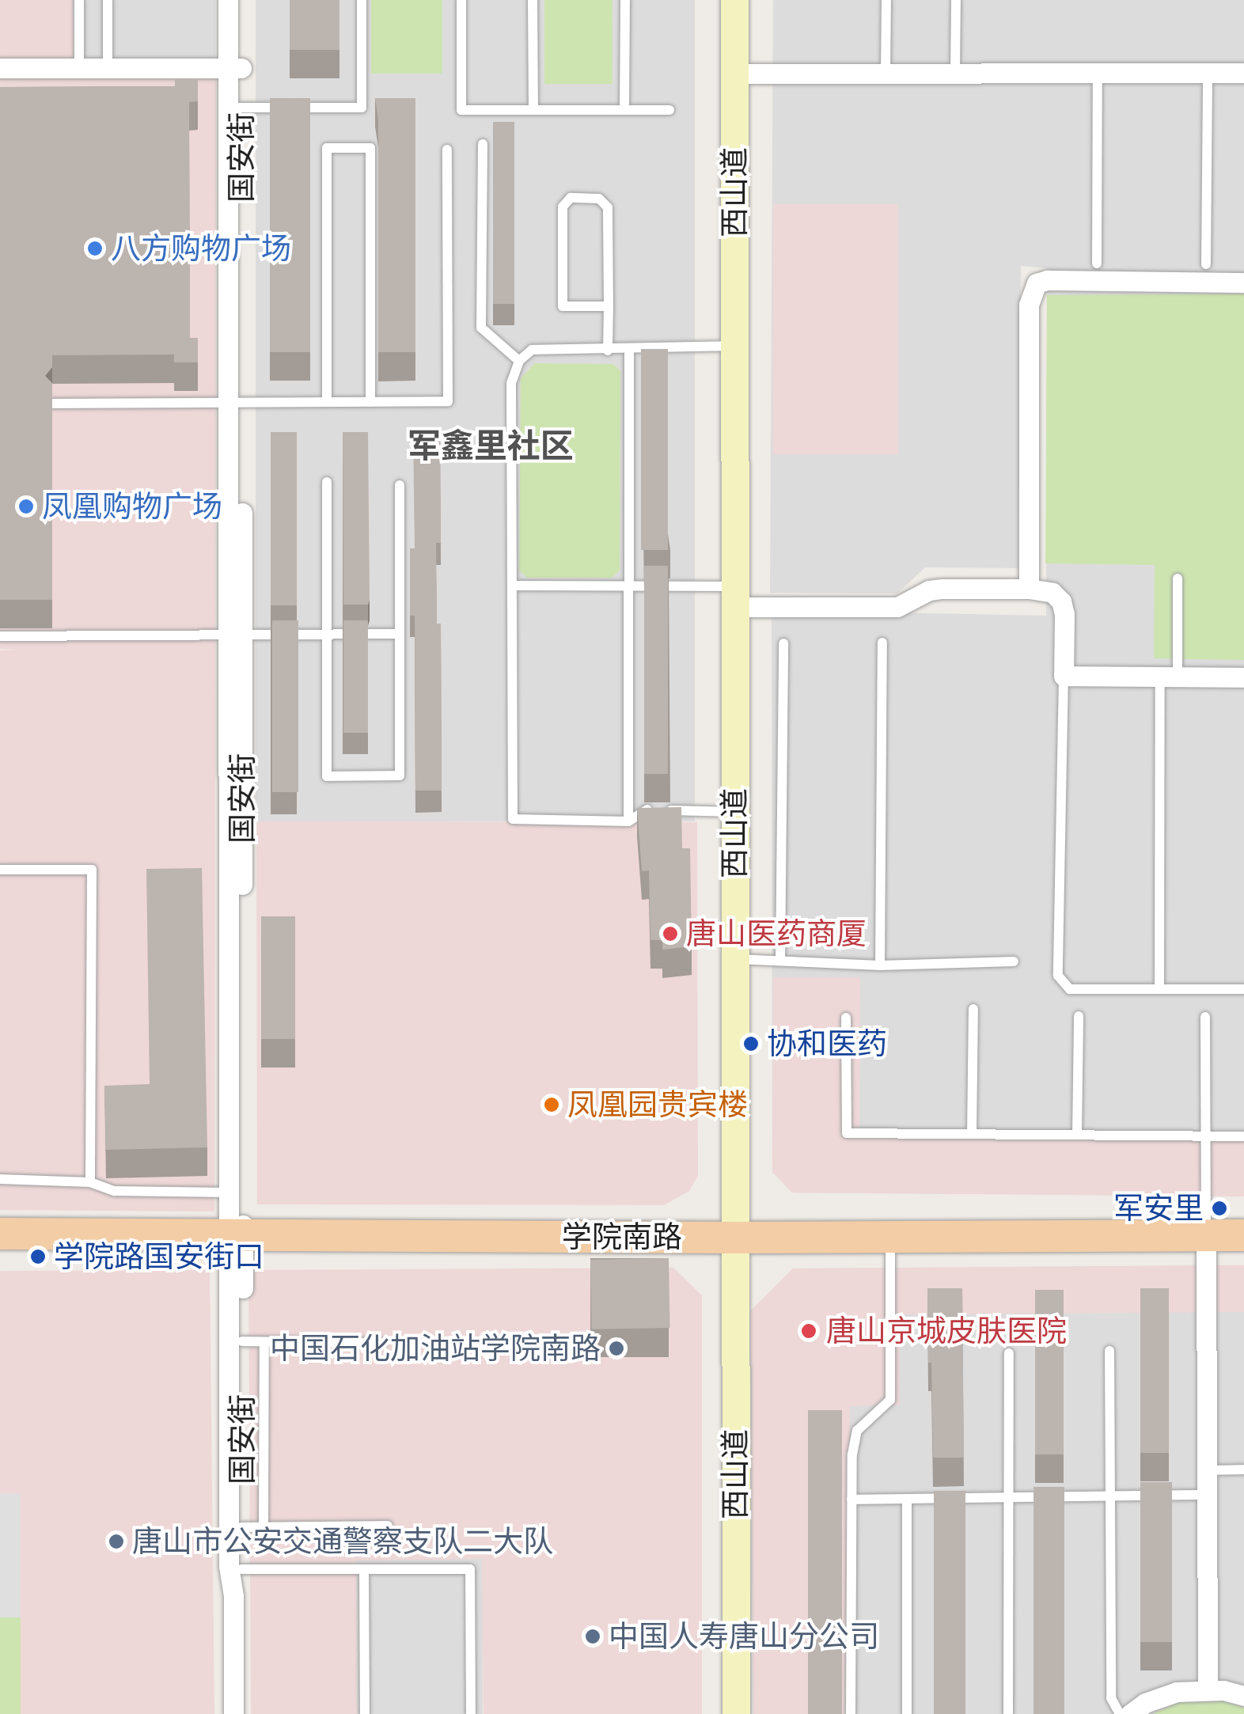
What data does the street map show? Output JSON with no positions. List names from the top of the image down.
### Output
{
  "streets": {
    "main road": ["学院南路"],
    "street": ["国安街", "西山道"]
  },
  "crossings": [
    ["国安街", "学院南路"],
    ["西山道", "学院南路"]
  ],
  "districts": ["军鑫里社区"],
  "places": [
    "八方购物广场",
    "凤凰购物广场",
    "唐山医药商厦",
    "协和医药",
    "凤凰园贵宾楼",
    "军安里",
    "学院路国安街口",
    "唐山京城皮肤医院",
    "中国石化加油站学院南路",
    "唐山市公安交通警察支队二大队",
    "中国人寿唐山分公司"
  ]
}
